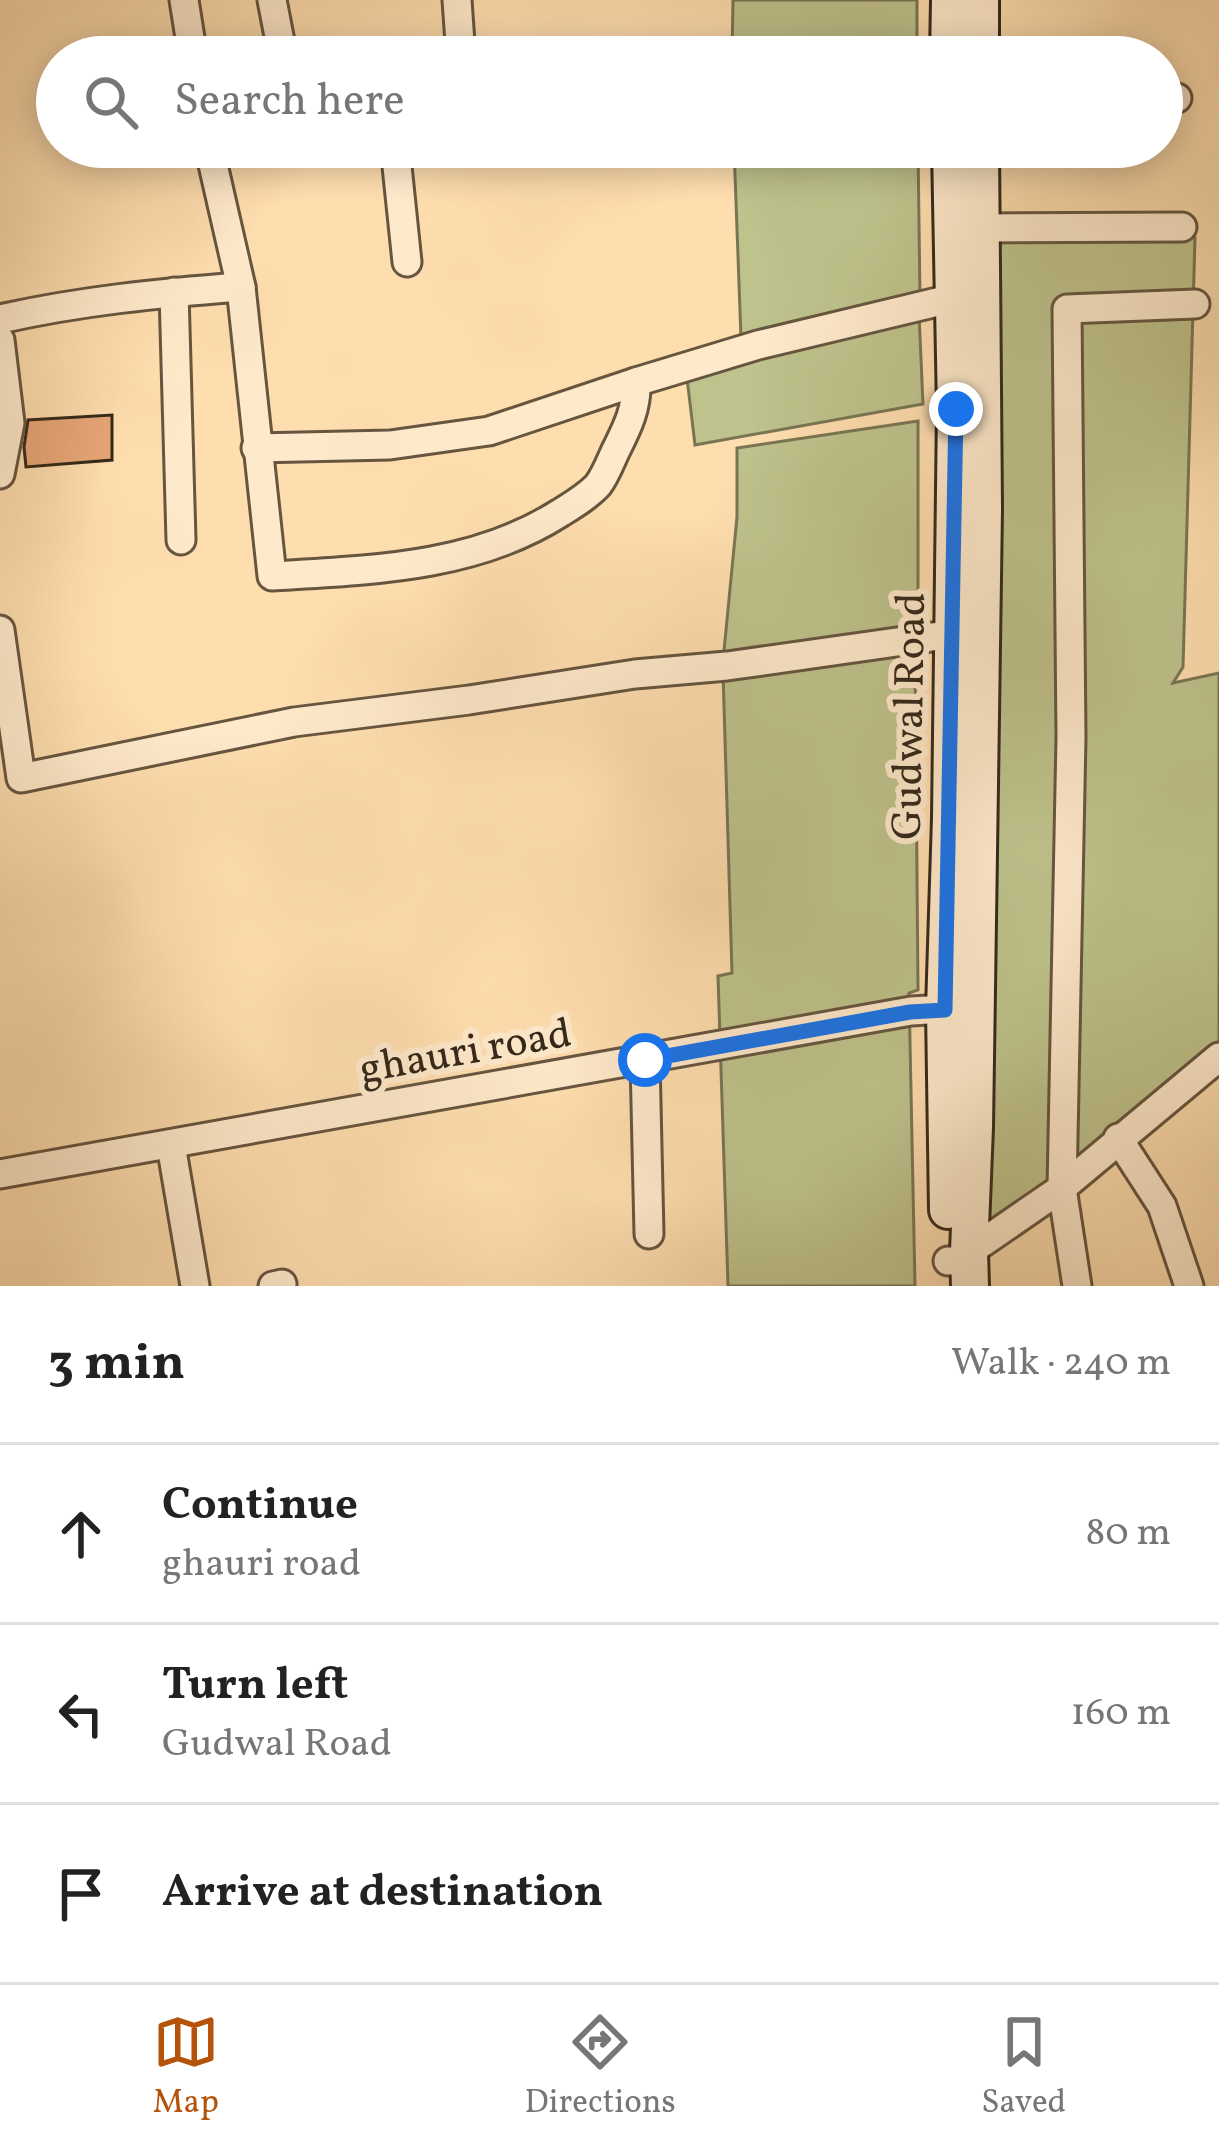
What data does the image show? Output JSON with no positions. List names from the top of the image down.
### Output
{
  "streets": {
    "main road": ["Gudwal Road"],
    "street": ["ghauri road"]
  },
  "crossings": [
    ["Gudwal Road", "ghauri road"]
  ],
  "page": {
    "search": "Search here",
    "heading": ["3 min", "Walk · 240 m"],
    "list": [
      ["Continue", "ghauri road", "80 m"],
      ["Turn left", "Gudwal Road", "160 m"],
      "Arrive at destination"
    ],
    "nav": ["Map", "Directions", "Saved"]
  }
}
